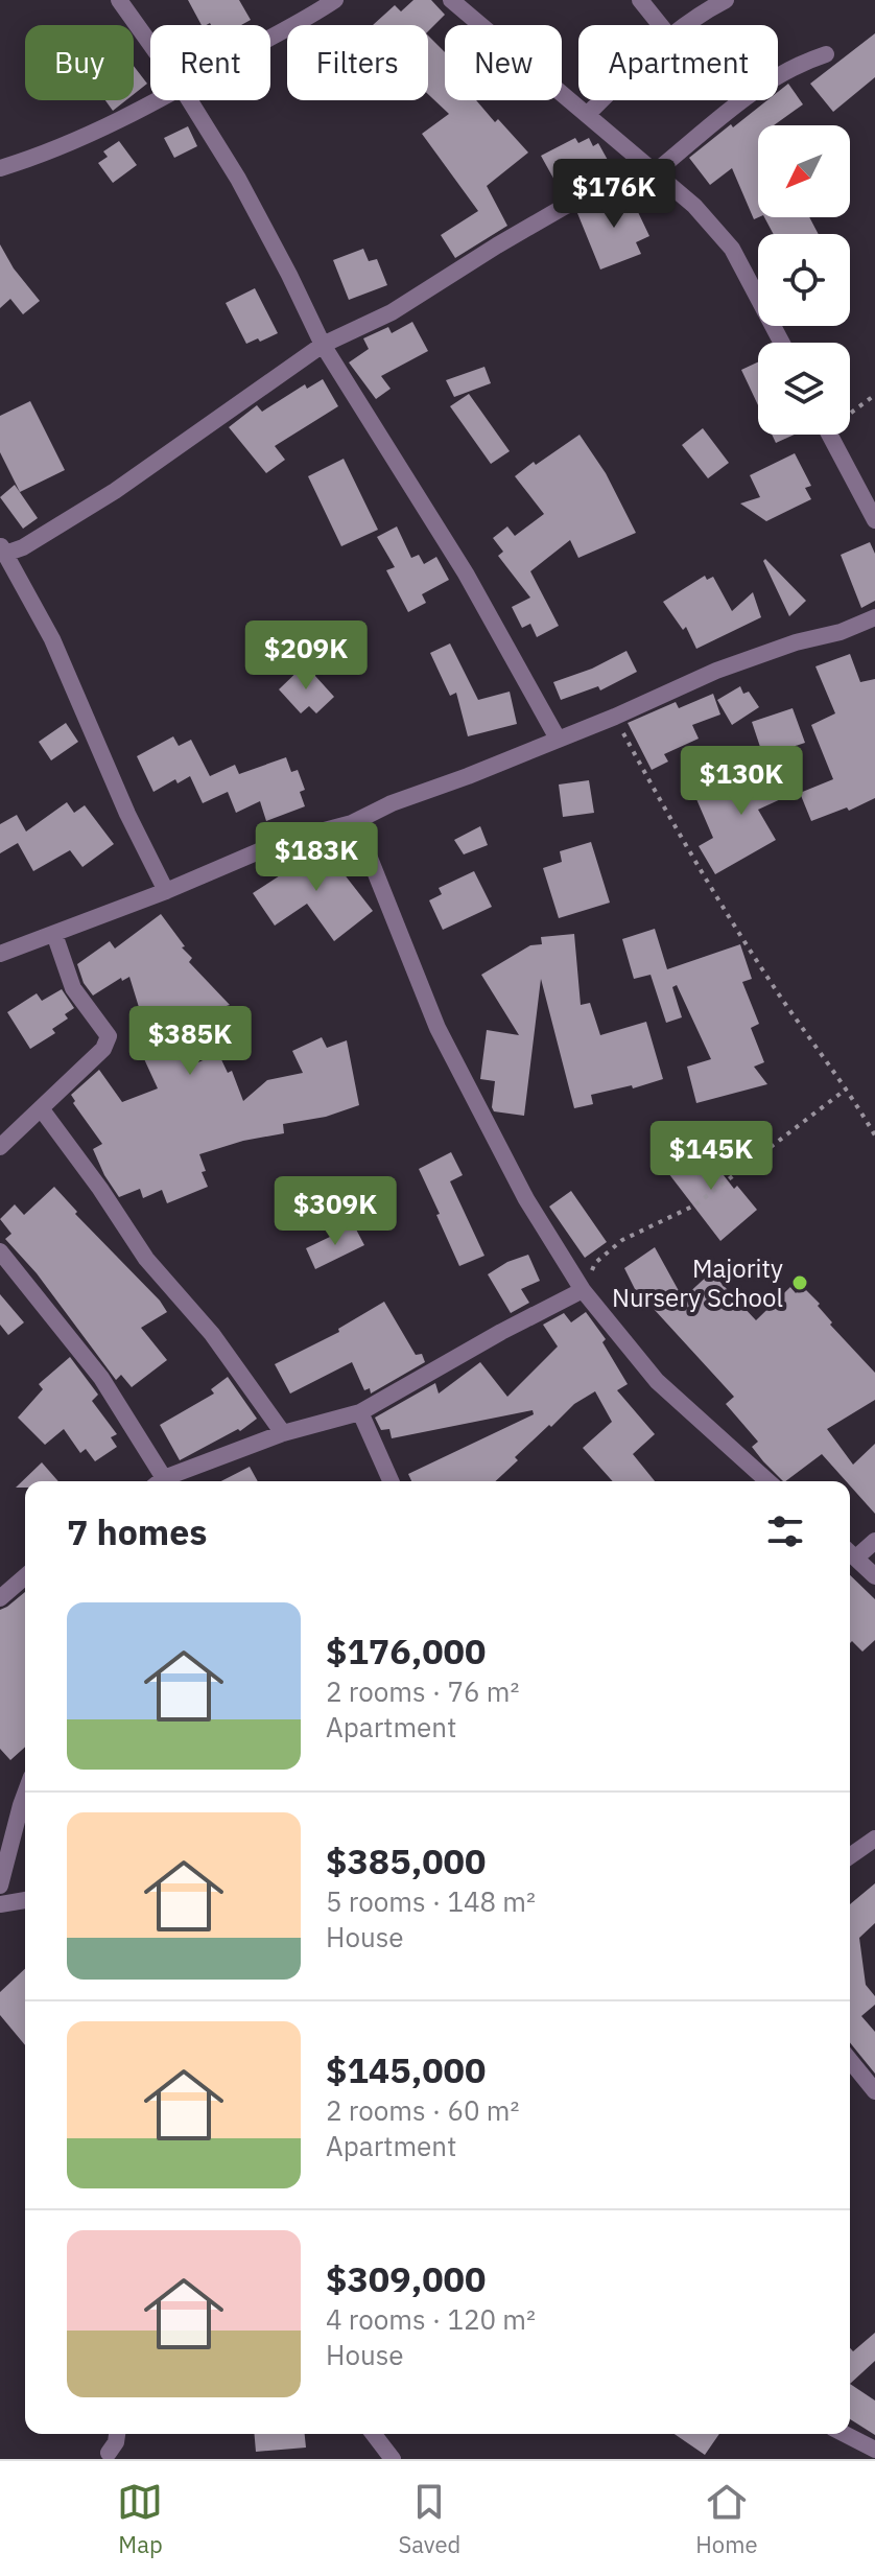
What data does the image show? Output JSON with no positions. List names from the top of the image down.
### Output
{
  "places": ["Majority Nursery School"],
  "north": "bottom left",
  "page": {
    "chip": [
      "Buy",
      "Rent",
      "Filters",
      "New",
      "Apartment"
    ],
    "price": [
      "$176K",
      "$209K",
      "$130K",
      "$183K",
      "$385K",
      "$145K",
      "$309K"
    ],
    "heading": "7 homes",
    "list": [
      {
        "name": "$176,000",
        "note": "2 rooms · 76 m² · Apartment"
      },
      {
        "name": "$385,000",
        "note": "5 rooms · 148 m² · House"
      },
      {
        "name": "$145,000",
        "note": "2 rooms · 60 m² · Apartment"
      },
      {
        "name": "$309,000",
        "note": "4 rooms · 120 m² · House"
      }
    ],
    "tabs": ["Map", "Saved", "Home"]
  }
}
